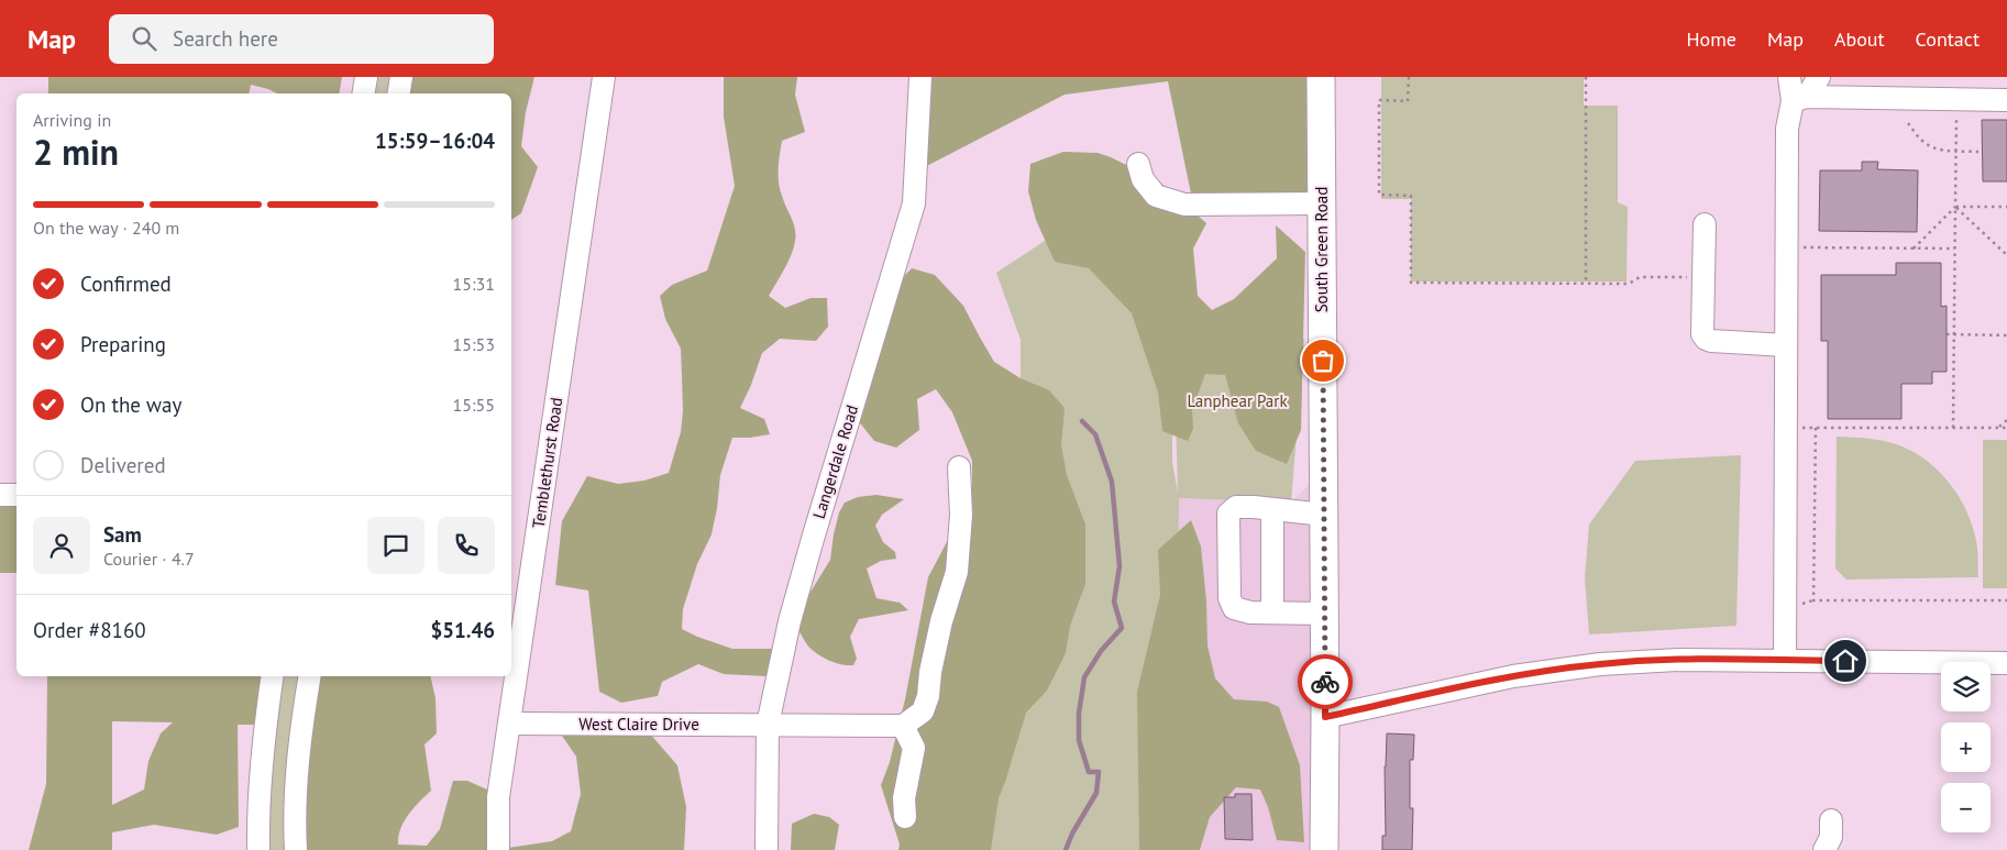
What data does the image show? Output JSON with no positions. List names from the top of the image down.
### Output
{
  "streets": {
    "main road": ["South Green Road"],
    "street": ["Langerdale Road", "Temblethurst Road", "West Claire Drive"]
  },
  "crossings": [
    ["Langerdale Road", "West Claire Drive"],
    ["Temblethurst Road", "West Claire Drive"]
  ],
  "parks": ["Lanphear Park"],
  "page": {
    "header": "Map",
    "search": "Search here",
    "nav": [
      "Home",
      "Map",
      "About",
      "Contact"
    ],
    "heading": ["2 min", "Arriving in", "15:59–16:04"],
    "panel": [
      "Sam",
      "Courier · 4.7",
      "Order #8160",
      "$51.46"
    ],
    "bar": "On the way · 240 m",
    "list": [
      ["Confirmed", "15:31"],
      ["Preparing", "15:53"],
      ["On the way", "15:55"],
      "Delivered"
    ],
    "map_buttons": ["+", "−"]
  }
}
